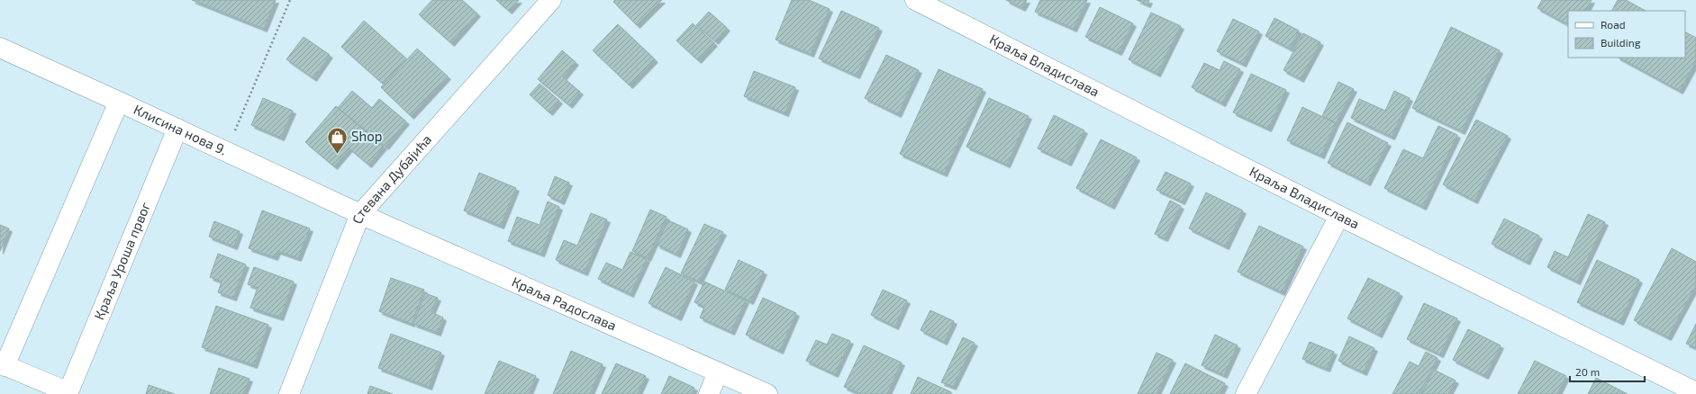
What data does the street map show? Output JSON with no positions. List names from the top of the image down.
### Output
{
  "streets": {
    "street": [
      "Краља Владислава",
      "Клисина нова 9.",
      "Стевана Дубајића",
      "Краља Уроша првог",
      "Краља Радослава"
    ]
  },
  "crossings": [
    ["Клисина нова 9.", "Стевана Дубајића"],
    ["Клисина нова 9.", "Краља Уроша првог"],
    ["Клисина нова 9.", "Краља Радослава"],
    ["Стевана Дубајића", "Краља Радослава"]
  ],
  "places": {
    "shop": ["Shop"]
  },
  "legend": ["Road", "Building"],
  "scale_bar": "20 m"
}
